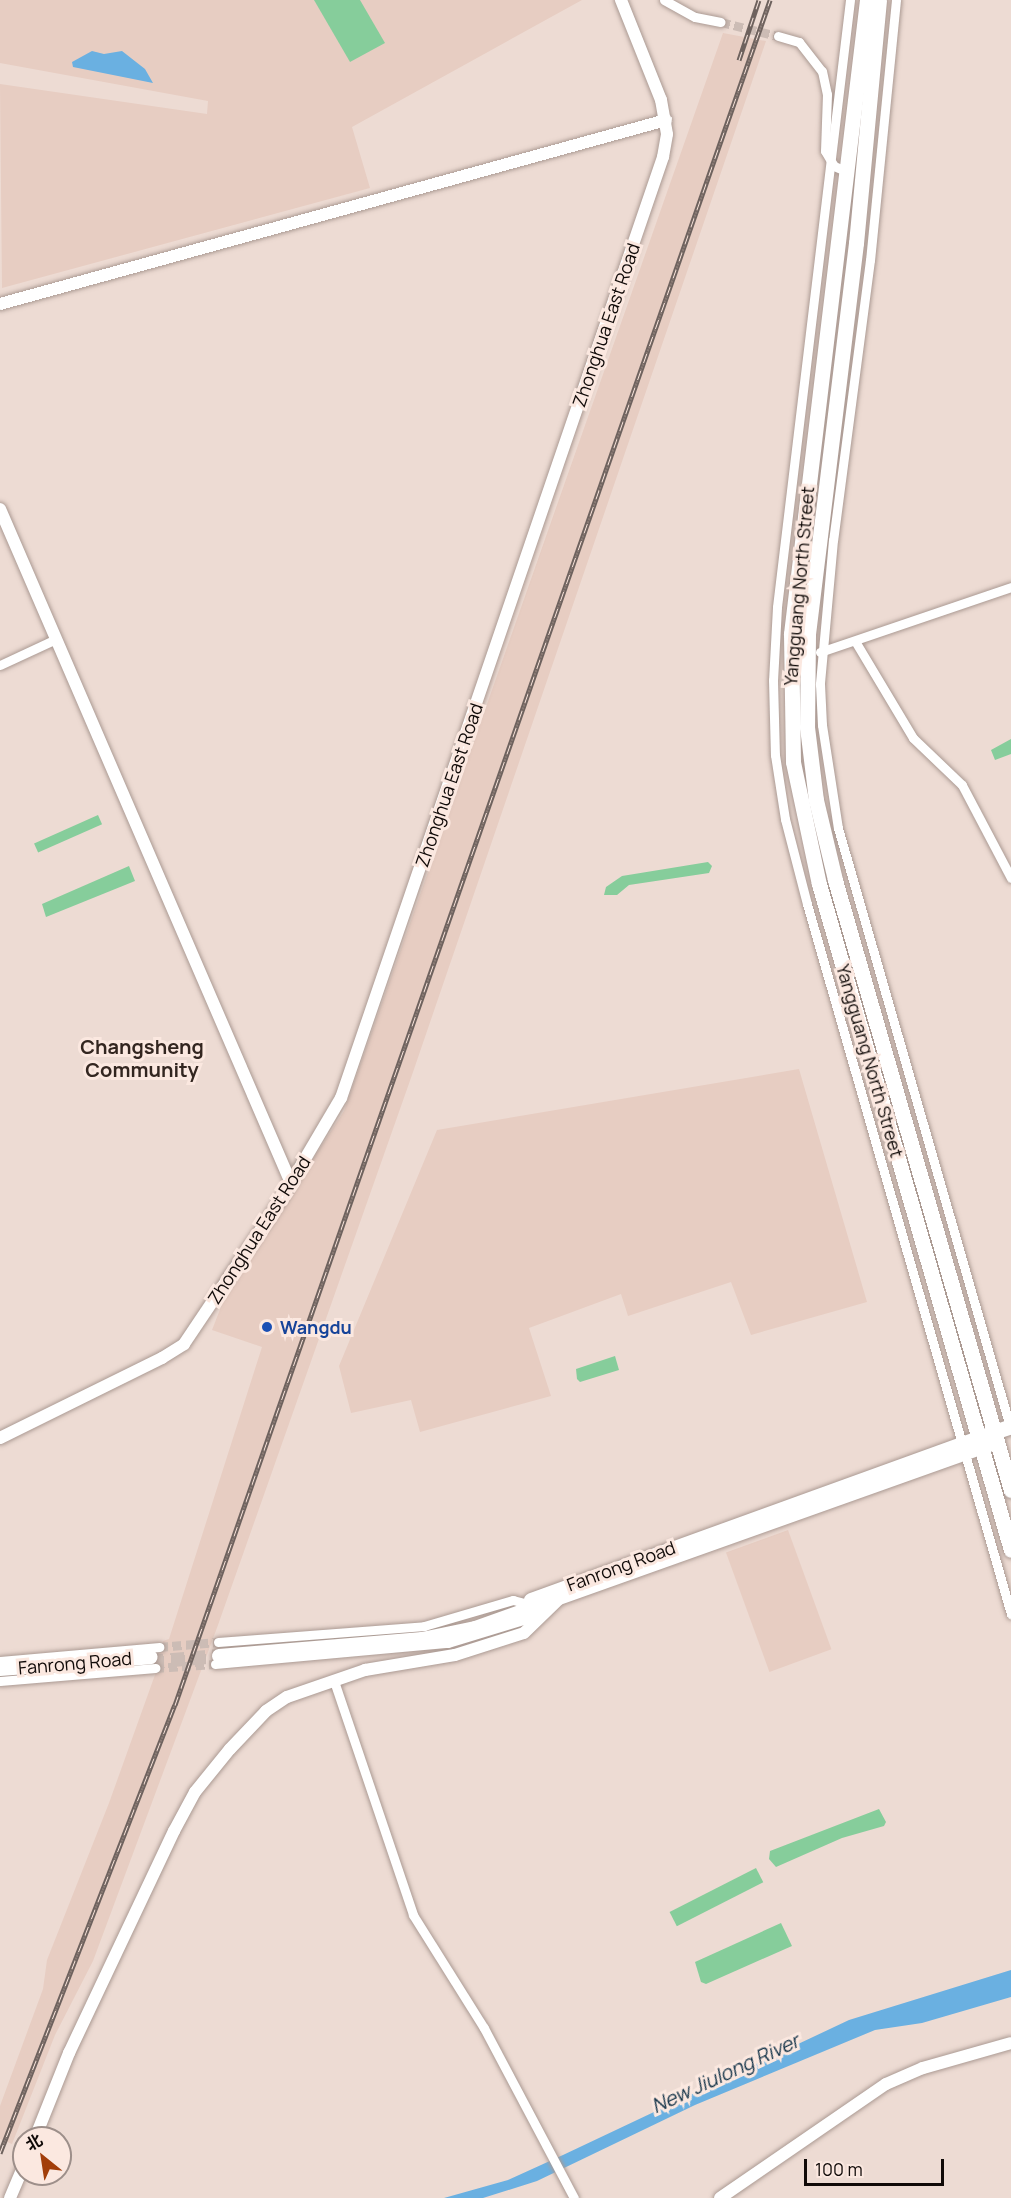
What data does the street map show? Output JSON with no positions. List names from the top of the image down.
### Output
{
  "streets": {
    "highway": ["Yangguang North Street"],
    "main road": ["Fanrong Road"],
    "street": ["Zhonghua East Road"]
  },
  "crossings": [
    ["Yangguang North Street", "Fanrong Road"]
  ],
  "districts": ["Changsheng Community"],
  "water": ["New Jiulong River"],
  "places": ["Wangdu"],
  "scale_bar": "100 m",
  "north": "top left"
}
